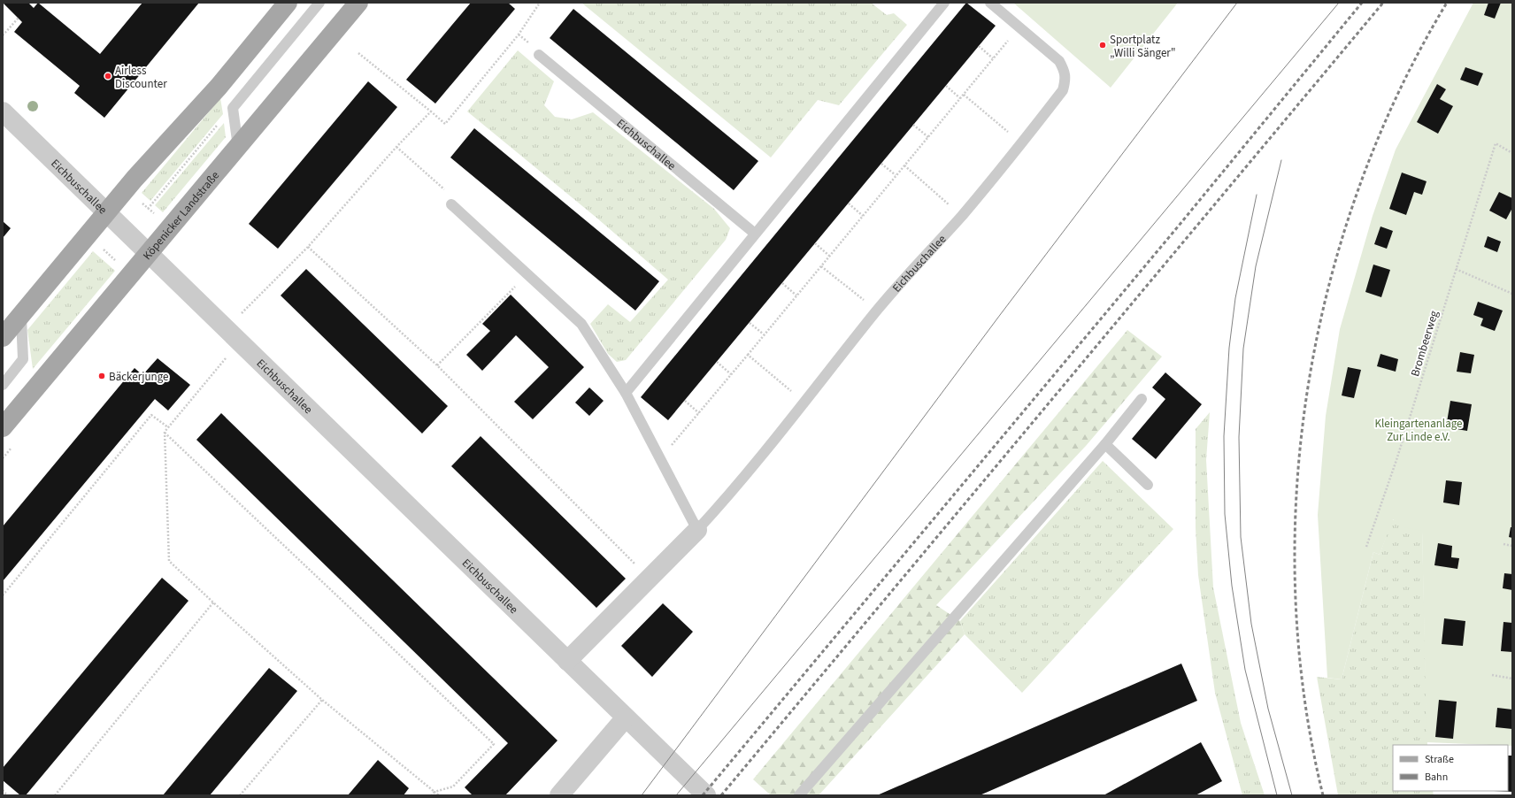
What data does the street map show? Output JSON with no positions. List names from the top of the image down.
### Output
{
  "streets": {
    "main road": ["Köpenicker Landstraße"],
    "street": ["Eichbuschallee"],
    "path": ["Brombeerweg"]
  },
  "crossings": [
    ["Eichbuschallee", "Köpenicker Landstraße"]
  ],
  "parks": ["Kleingartenanlage Zur Linde e.V."],
  "places": ["Sportplatz „Willi Sänger\"", "Airless Discounter", "Bäckerjunge"],
  "legend": ["Straße", "Bahn"]
}
